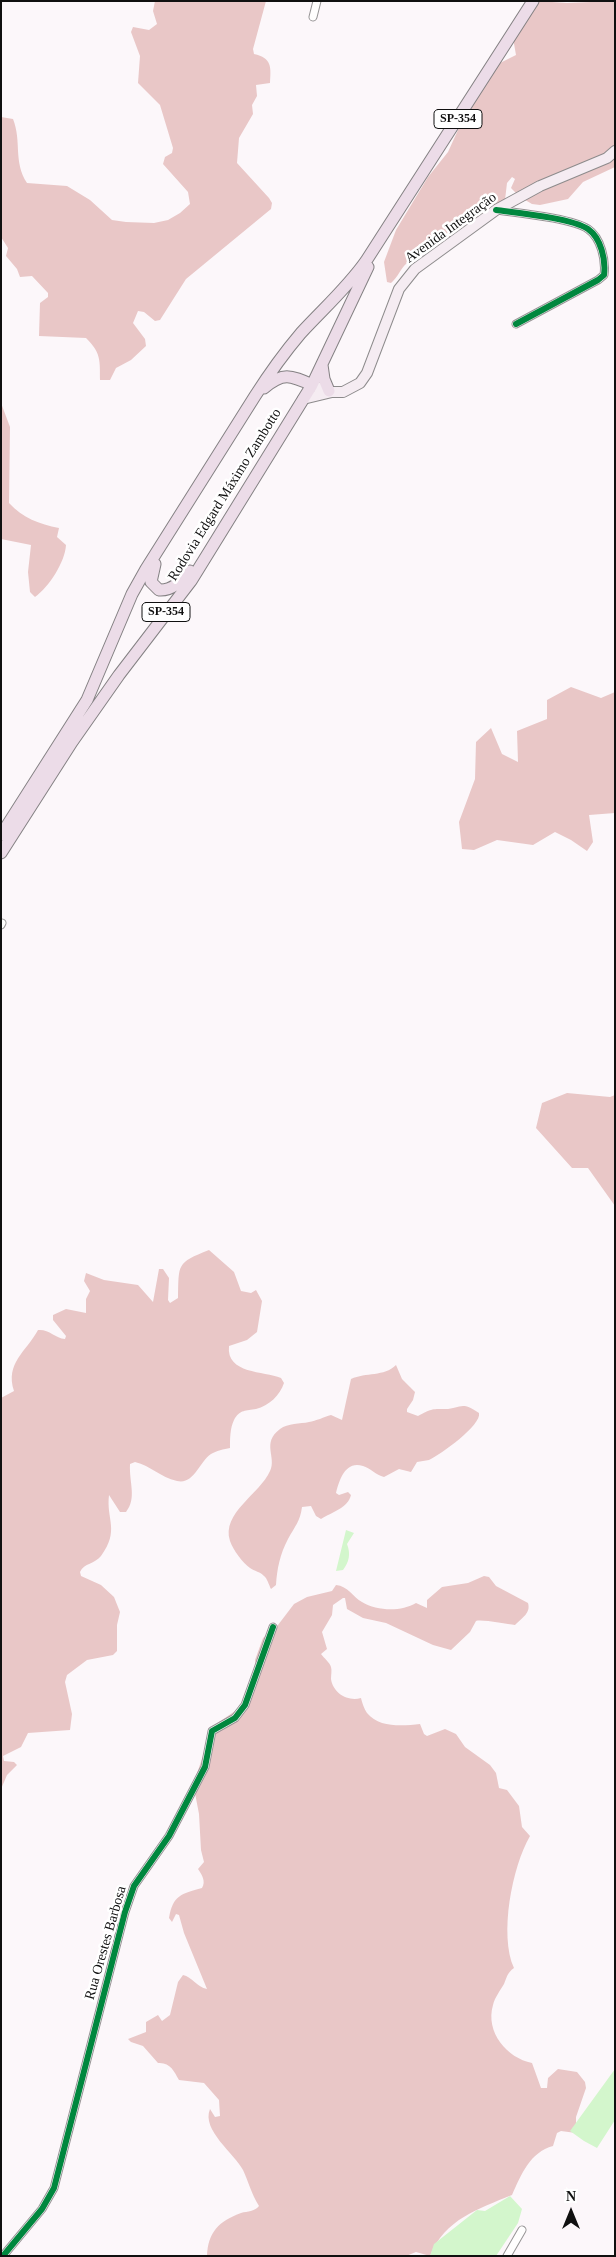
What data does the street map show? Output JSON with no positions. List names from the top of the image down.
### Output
{
  "streets": {
    "main road": ["SP-354", "Avenida Integração", "Rodovia Edgard Máximo Zambotto"],
    "street": ["Rua Orestes Barbosa"]
  },
  "crossings": [
    ["Avenida Integração", "Rodovia Edgard Máximo Zambotto"]
  ],
  "north": "top"
}
